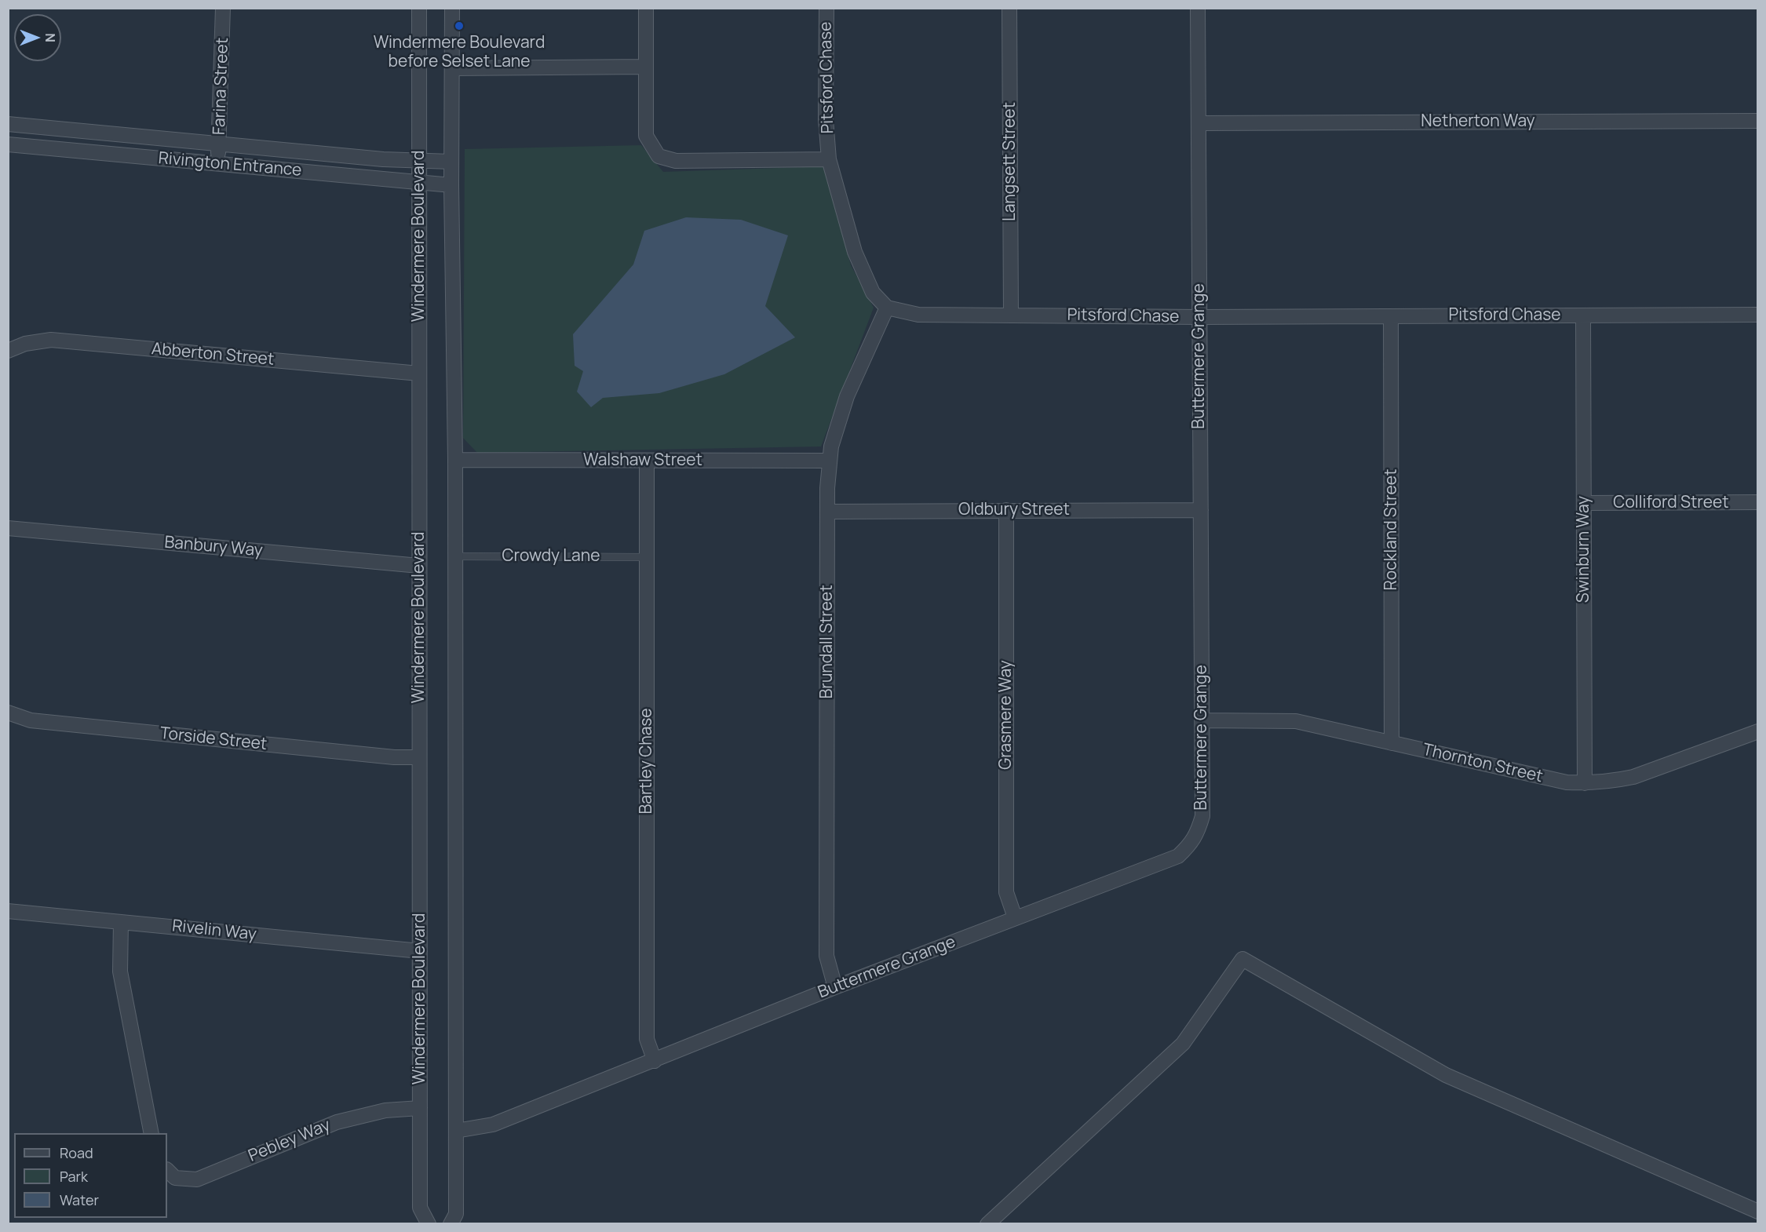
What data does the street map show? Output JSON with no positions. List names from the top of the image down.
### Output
{
  "streets": {
    "street": [
      "Pitsford Chase",
      "Farina Street",
      "Netherton Way",
      "Langsett Street",
      "Rivington Entrance",
      "Windermere Boulevard",
      "Abberton Street",
      "Buttermere Grange",
      "Walshaw Street",
      "Colliford Street",
      "Oldbury Street",
      "Rockland Street",
      "Banbury Way",
      "Swinburn Way",
      "Brundall Street",
      "Grasmere Way",
      "Torside Street",
      "Bartley Chase",
      "Thornton Street",
      "Rivelin Way",
      "Pebley Way"
    ],
    "lane": ["Crowdy Lane"]
  },
  "crossings": [
    ["Pitsford Chase", "Langsett Street"],
    ["Pitsford Chase", "Buttermere Grange"],
    ["Pitsford Chase", "Rockland Street"],
    ["Pitsford Chase", "Swinburn Way"],
    ["Pitsford Chase", "Brundall Street"],
    ["Farina Street", "Rivington Entrance"],
    ["Netherton Way", "Buttermere Grange"],
    ["Rivington Entrance", "Windermere Boulevard"],
    ["Windermere Boulevard", "Abberton Street"],
    ["Windermere Boulevard", "Buttermere Grange"],
    ["Windermere Boulevard", "Walshaw Street"],
    ["Windermere Boulevard", "Banbury Way"],
    ["Windermere Boulevard", "Crowdy Lane"],
    ["Windermere Boulevard", "Torside Street"],
    ["Windermere Boulevard", "Rivelin Way"],
    ["Windermere Boulevard", "Pebley Way"],
    ["Buttermere Grange", "Oldbury Street"],
    ["Buttermere Grange", "Brundall Street"],
    ["Buttermere Grange", "Grasmere Way"],
    ["Buttermere Grange", "Bartley Chase"],
    ["Buttermere Grange", "Thornton Street"],
    ["Walshaw Street", "Brundall Street"],
    ["Walshaw Street", "Bartley Chase"],
    ["Colliford Street", "Swinburn Way"],
    ["Oldbury Street", "Brundall Street"],
    ["Oldbury Street", "Grasmere Way"],
    ["Rockland Street", "Thornton Street"],
    ["Swinburn Way", "Thornton Street"],
    ["Crowdy Lane", "Bartley Chase"]
  ],
  "places": ["Windermere Boulevard before Selset Lane"],
  "legend": ["Road", "Park", "Water"],
  "north": "right"
}
